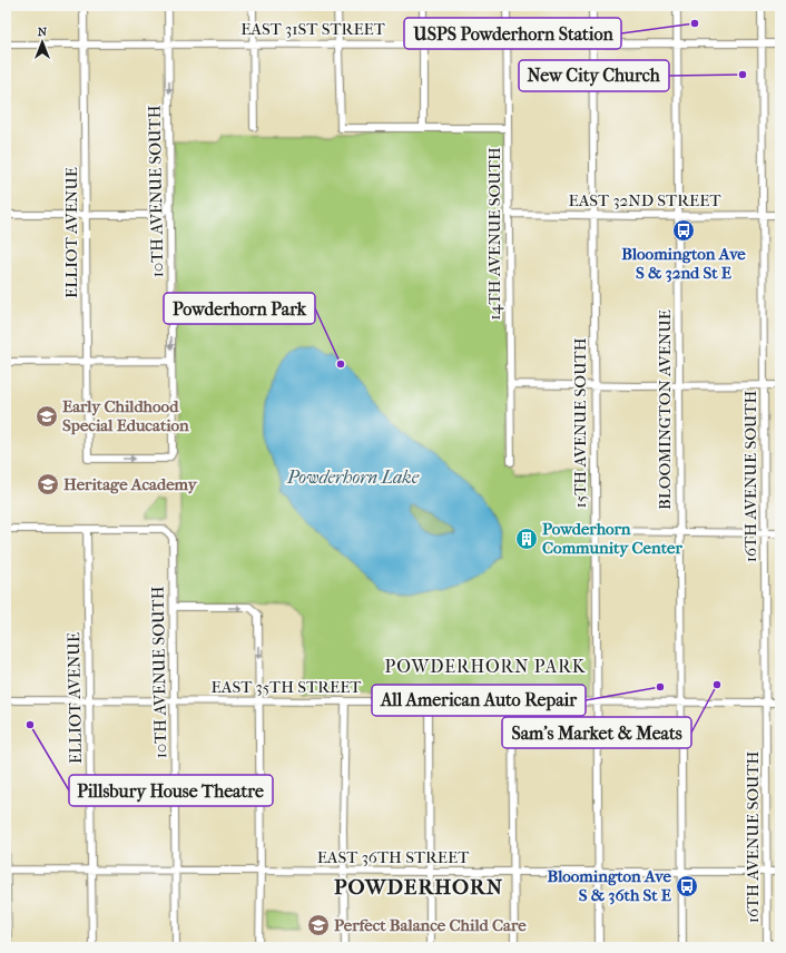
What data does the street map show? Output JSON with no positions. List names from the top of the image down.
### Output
{
  "streets": {
    "street": [
      "EAST 31ST STREET",
      "10TH AVENUE SOUTH",
      "EAST 32ND STREET",
      "ELLIOT AVENUE",
      "14TH AVENUE SOUTH",
      "BLOOMINGTON AVENUE",
      "15TH AVENUE SOUTH",
      "16TH AVENUE SOUTH",
      "EAST 35TH STREET",
      "EAST 36TH STREET"
    ]
  },
  "crossings": [
    ["EAST 31ST STREET", "10TH AVENUE SOUTH"],
    ["EAST 31ST STREET", "ELLIOT AVENUE"],
    ["EAST 31ST STREET", "14TH AVENUE SOUTH"],
    ["EAST 31ST STREET", "BLOOMINGTON AVENUE"],
    ["EAST 31ST STREET", "15TH AVENUE SOUTH"],
    ["EAST 31ST STREET", "16TH AVENUE SOUTH"],
    ["10TH AVENUE SOUTH", "ELLIOT AVENUE"],
    ["10TH AVENUE SOUTH", "EAST 35TH STREET"],
    ["10TH AVENUE SOUTH", "EAST 36TH STREET"],
    ["EAST 32ND STREET", "14TH AVENUE SOUTH"],
    ["EAST 32ND STREET", "BLOOMINGTON AVENUE"],
    ["EAST 32ND STREET", "15TH AVENUE SOUTH"],
    ["EAST 32ND STREET", "16TH AVENUE SOUTH"],
    ["ELLIOT AVENUE", "EAST 35TH STREET"],
    ["ELLIOT AVENUE", "EAST 36TH STREET"],
    ["BLOOMINGTON AVENUE", "EAST 35TH STREET"],
    ["BLOOMINGTON AVENUE", "EAST 36TH STREET"],
    ["15TH AVENUE SOUTH", "EAST 35TH STREET"],
    ["15TH AVENUE SOUTH", "EAST 36TH STREET"],
    ["16TH AVENUE SOUTH", "EAST 35TH STREET"],
    ["16TH AVENUE SOUTH", "EAST 36TH STREET"]
  ],
  "districts": ["POWDERHORN PARK", "POWDERHORN"],
  "water": ["Powderhorn Lake"],
  "places": {
    "other": [
      "USPS Powderhorn Station",
      "New City Church",
      "Powderhorn Park",
      "Sam's Market & Meats",
      "All American Auto Repair",
      "Pillsbury House Theatre"
    ],
    "bus stop": ["Bloomington Ave S & 32nd St E", "Bloomington Ave S & 36th St E"],
    "school or university": ["Early Childhood Special Education", "Heritage Academy", "Perfect Balance Child Care"],
    "building": ["Powderhorn Community Center"]
  },
  "north": "top"
}
